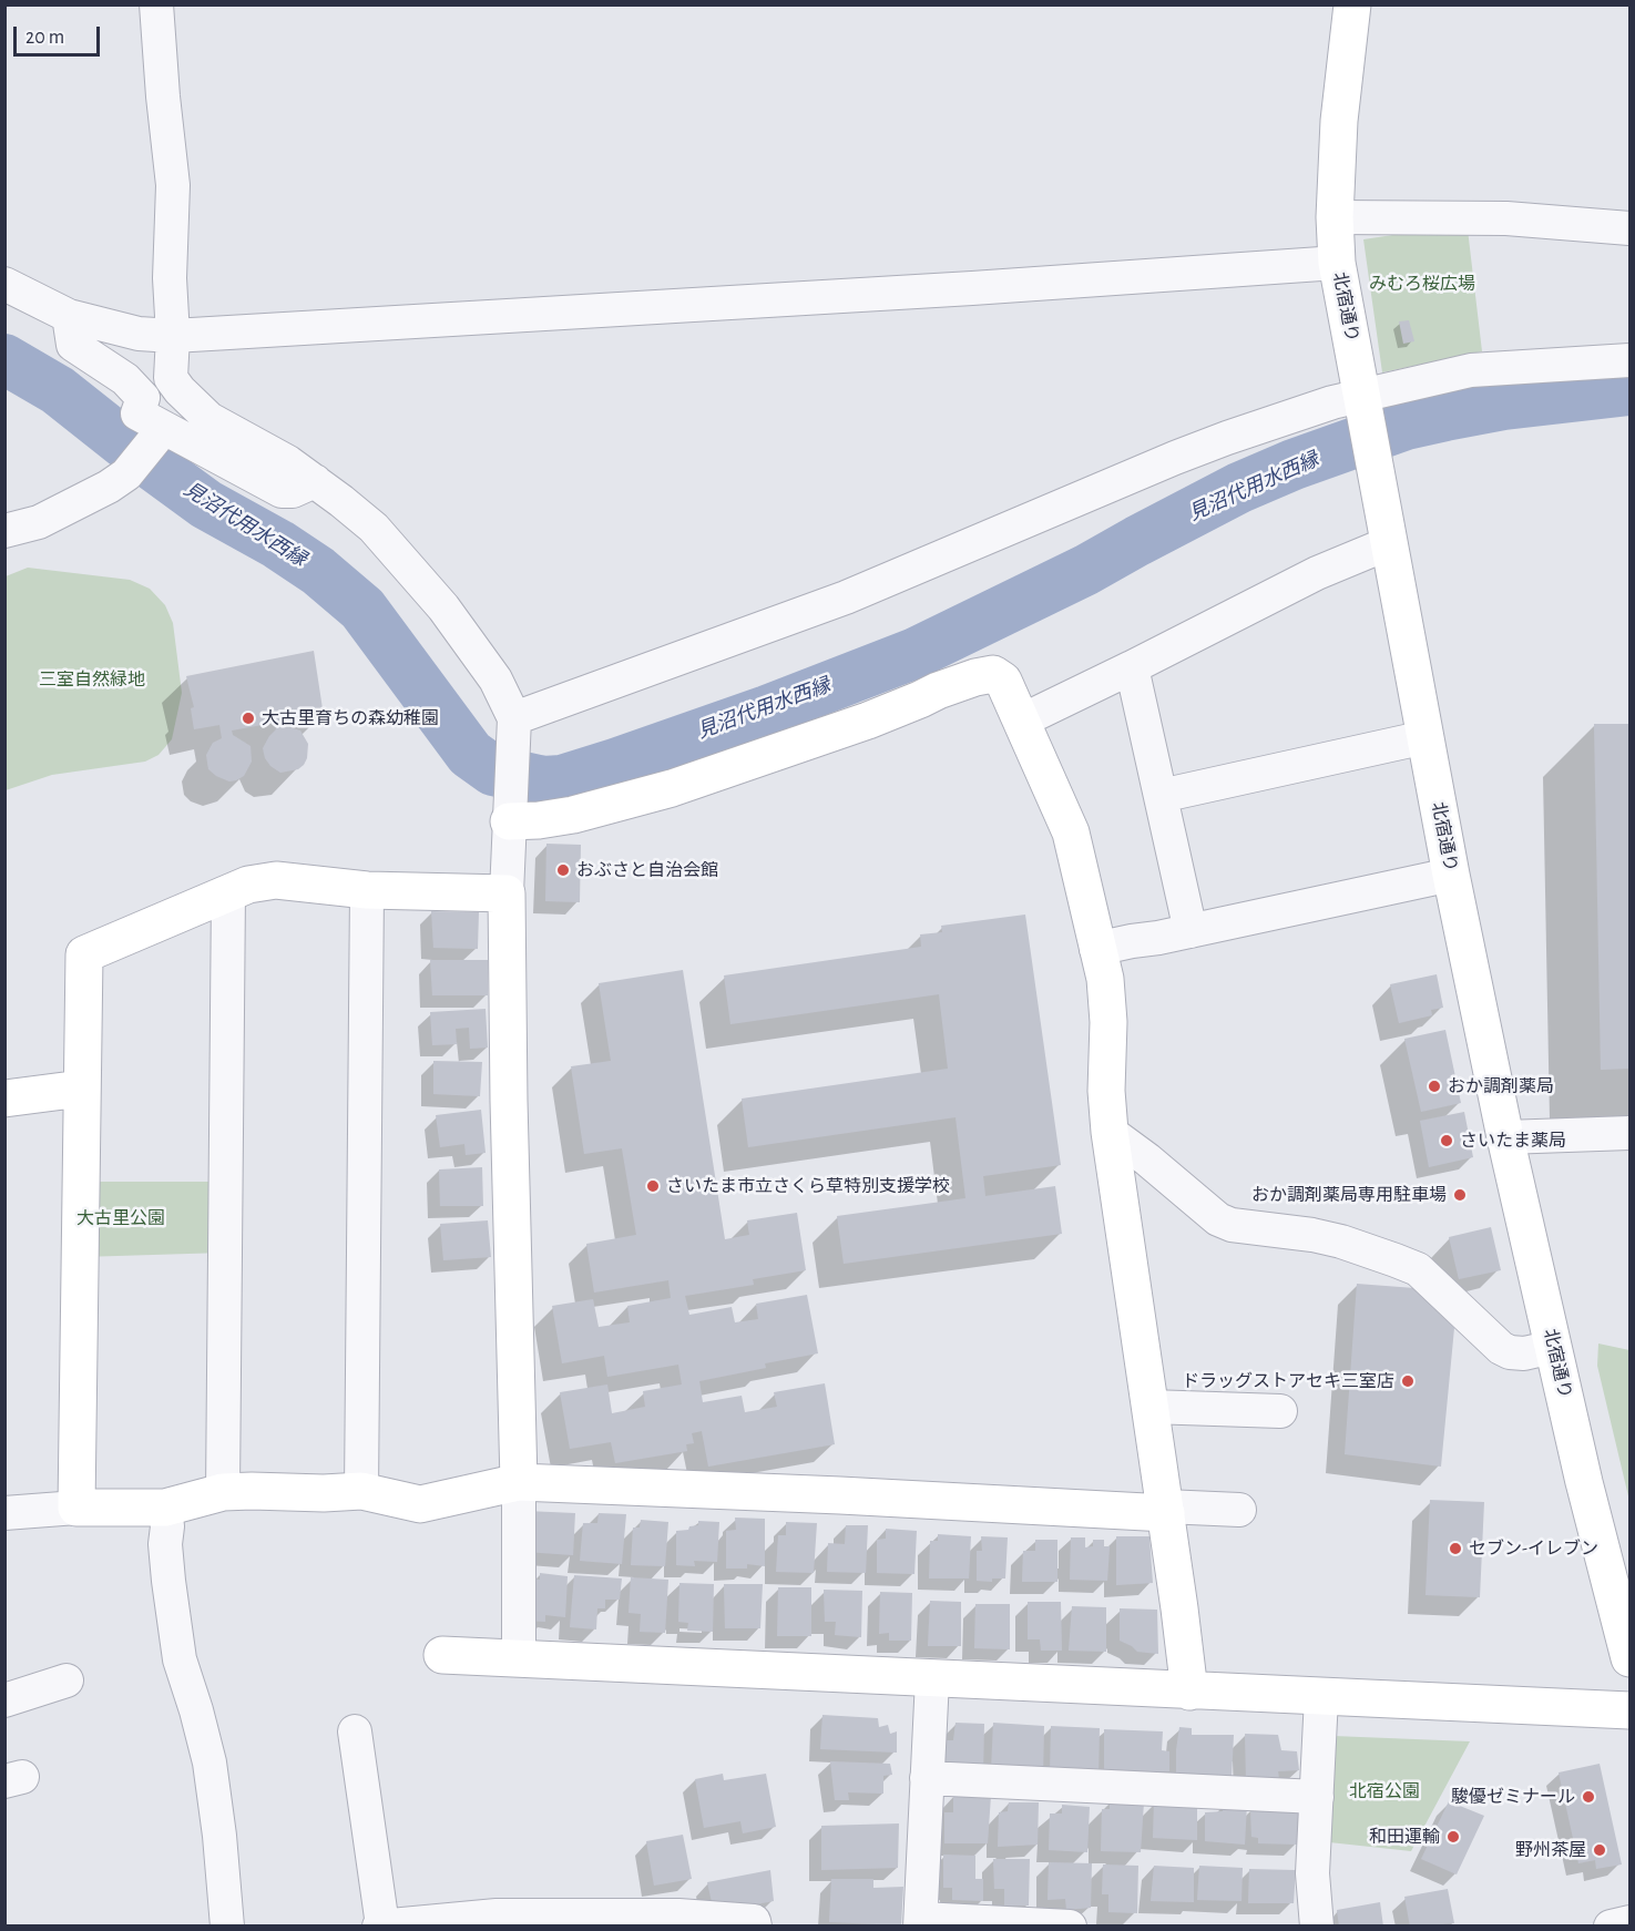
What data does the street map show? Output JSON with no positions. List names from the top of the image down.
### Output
{
  "streets": {
    "street": ["北宿通り"]
  },
  "water": ["見沼代用水西縁"],
  "parks": [
    "みむろ桜広場",
    "三室自然緑地",
    "大古里公園",
    "北宿公園"
  ],
  "places": [
    "大古里育ちの森幼稚園",
    "おぶさと自治会館",
    "おか調剤薬局",
    "さいたま薬局",
    "さいたま市立さくら草特別支援学校",
    "おか調剤薬局専用駐車場",
    "ドラッグストアセキ三室店",
    "セブン-イレブン",
    "駿優ゼミナール",
    "和田運輸",
    "野州茶屋"
  ],
  "scale_bar": "20 m"
}
